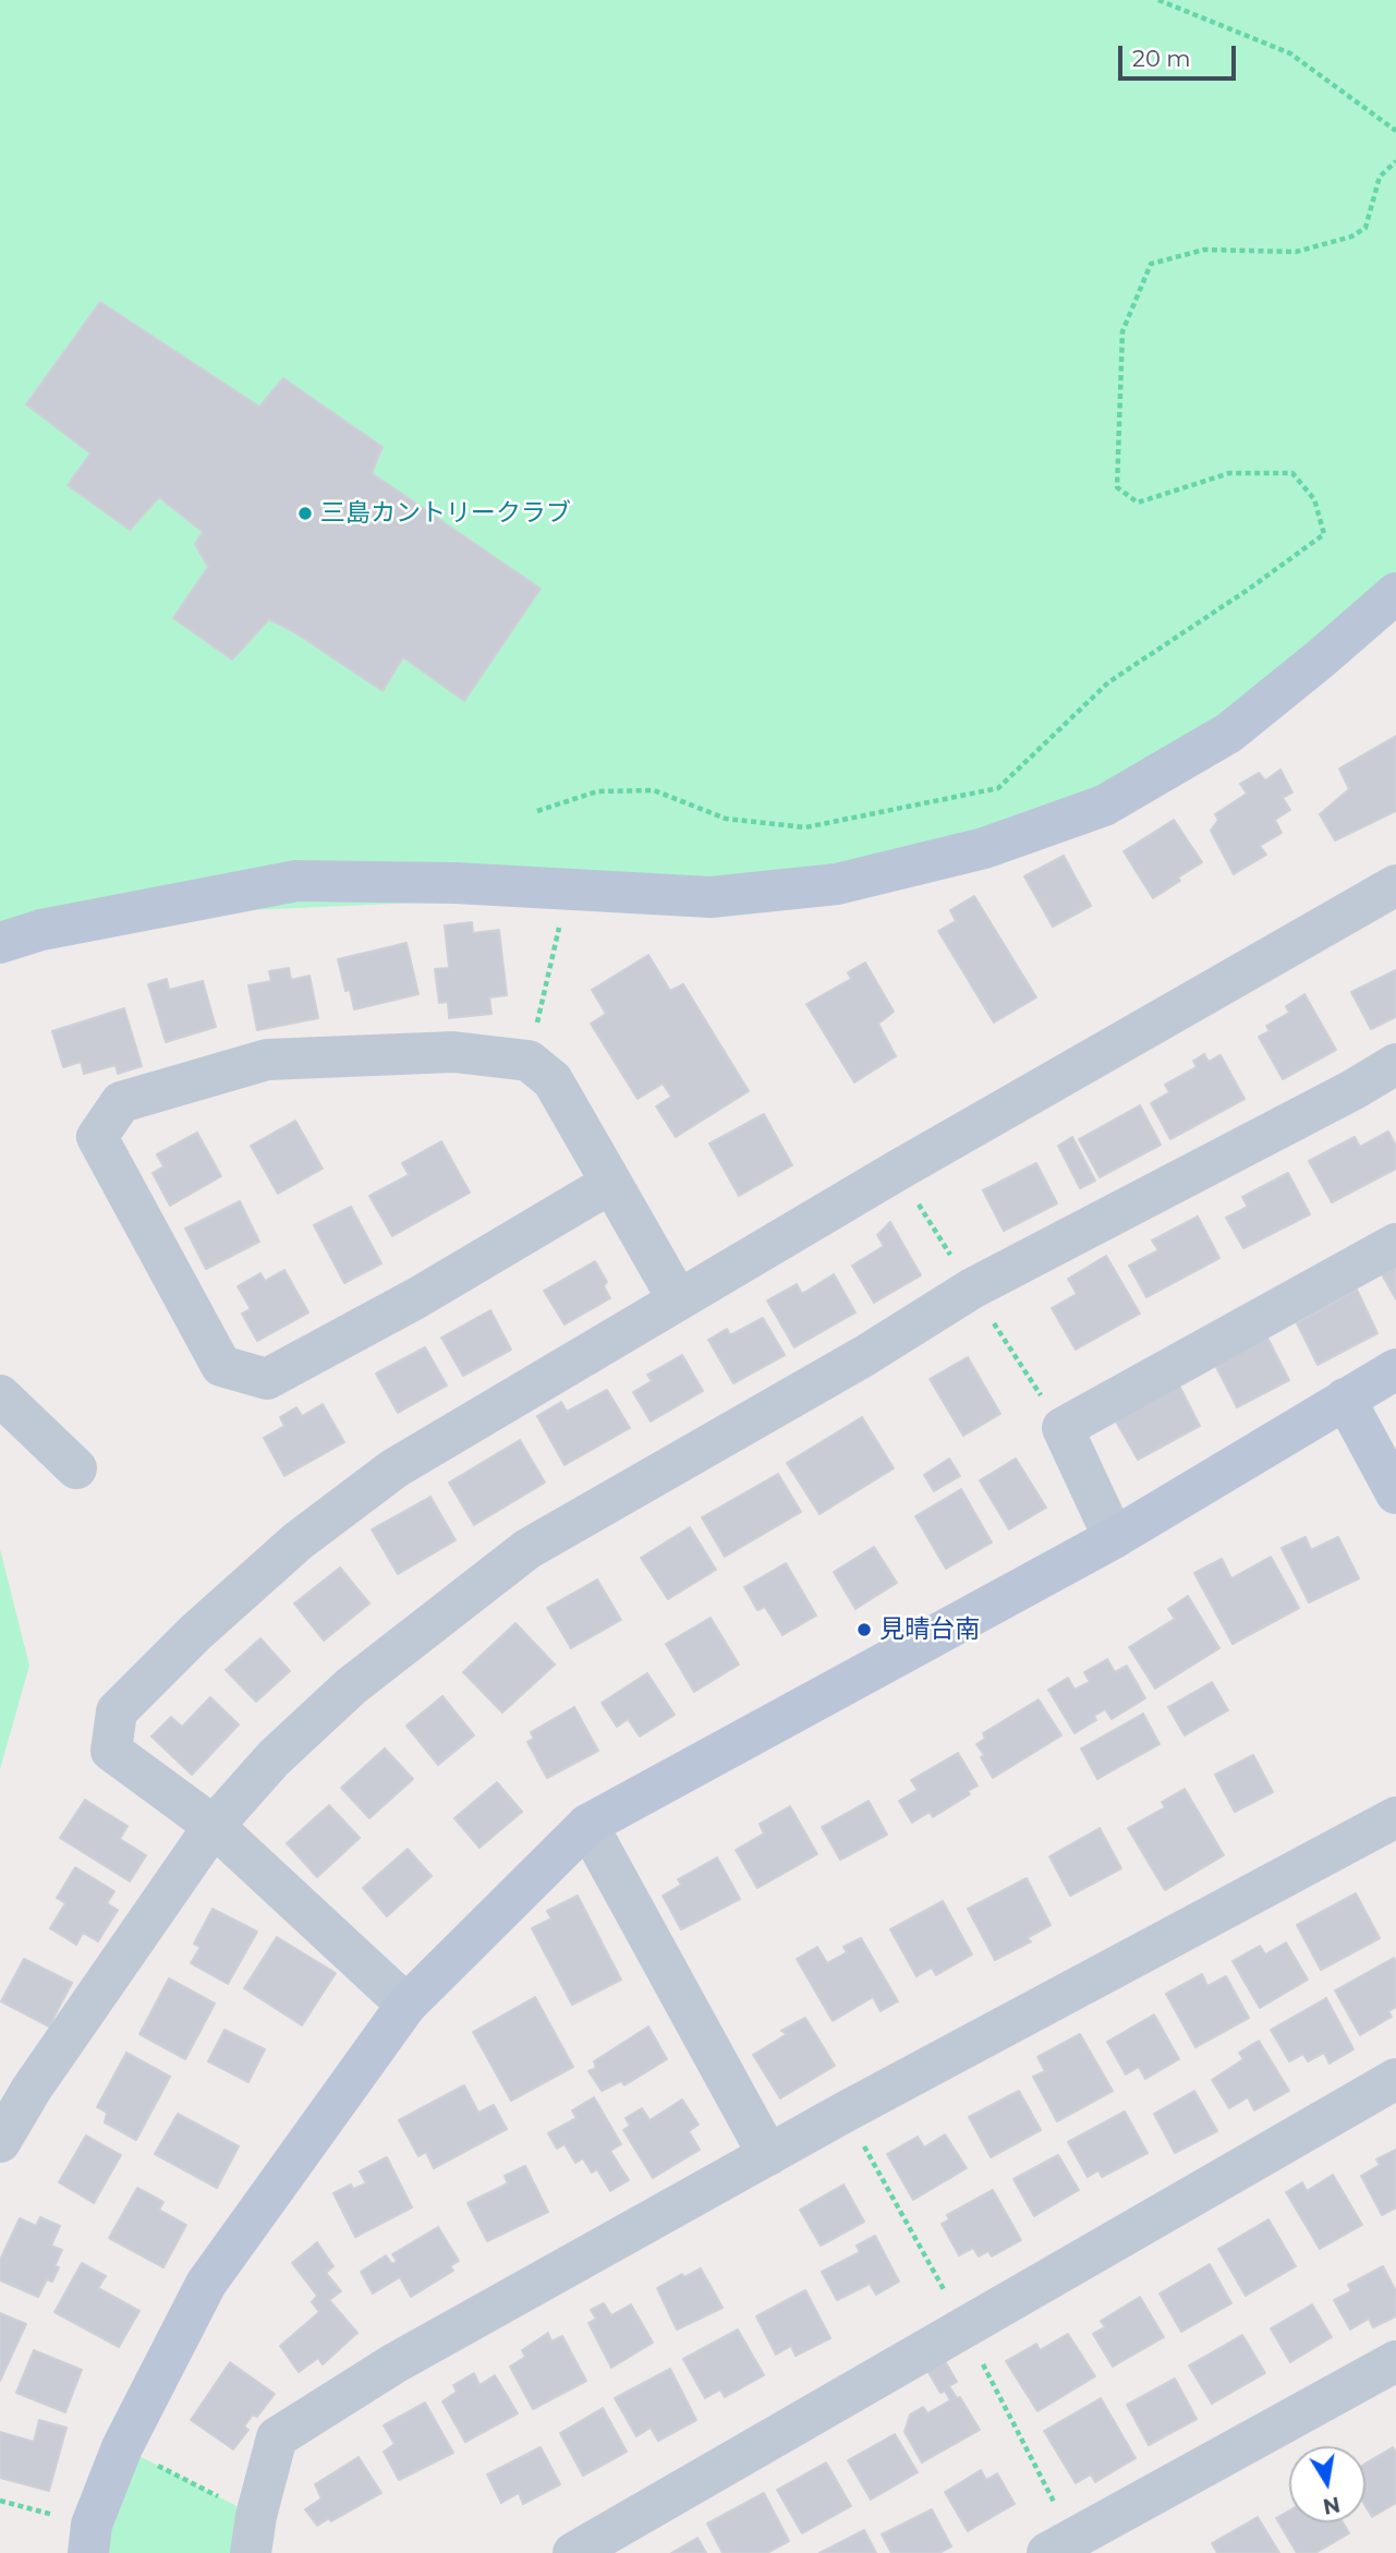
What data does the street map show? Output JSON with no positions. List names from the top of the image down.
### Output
{
  "places": ["三島カントリークラブ", "見晴台南"],
  "scale_bar": "20 m",
  "north": "bottom"
}
